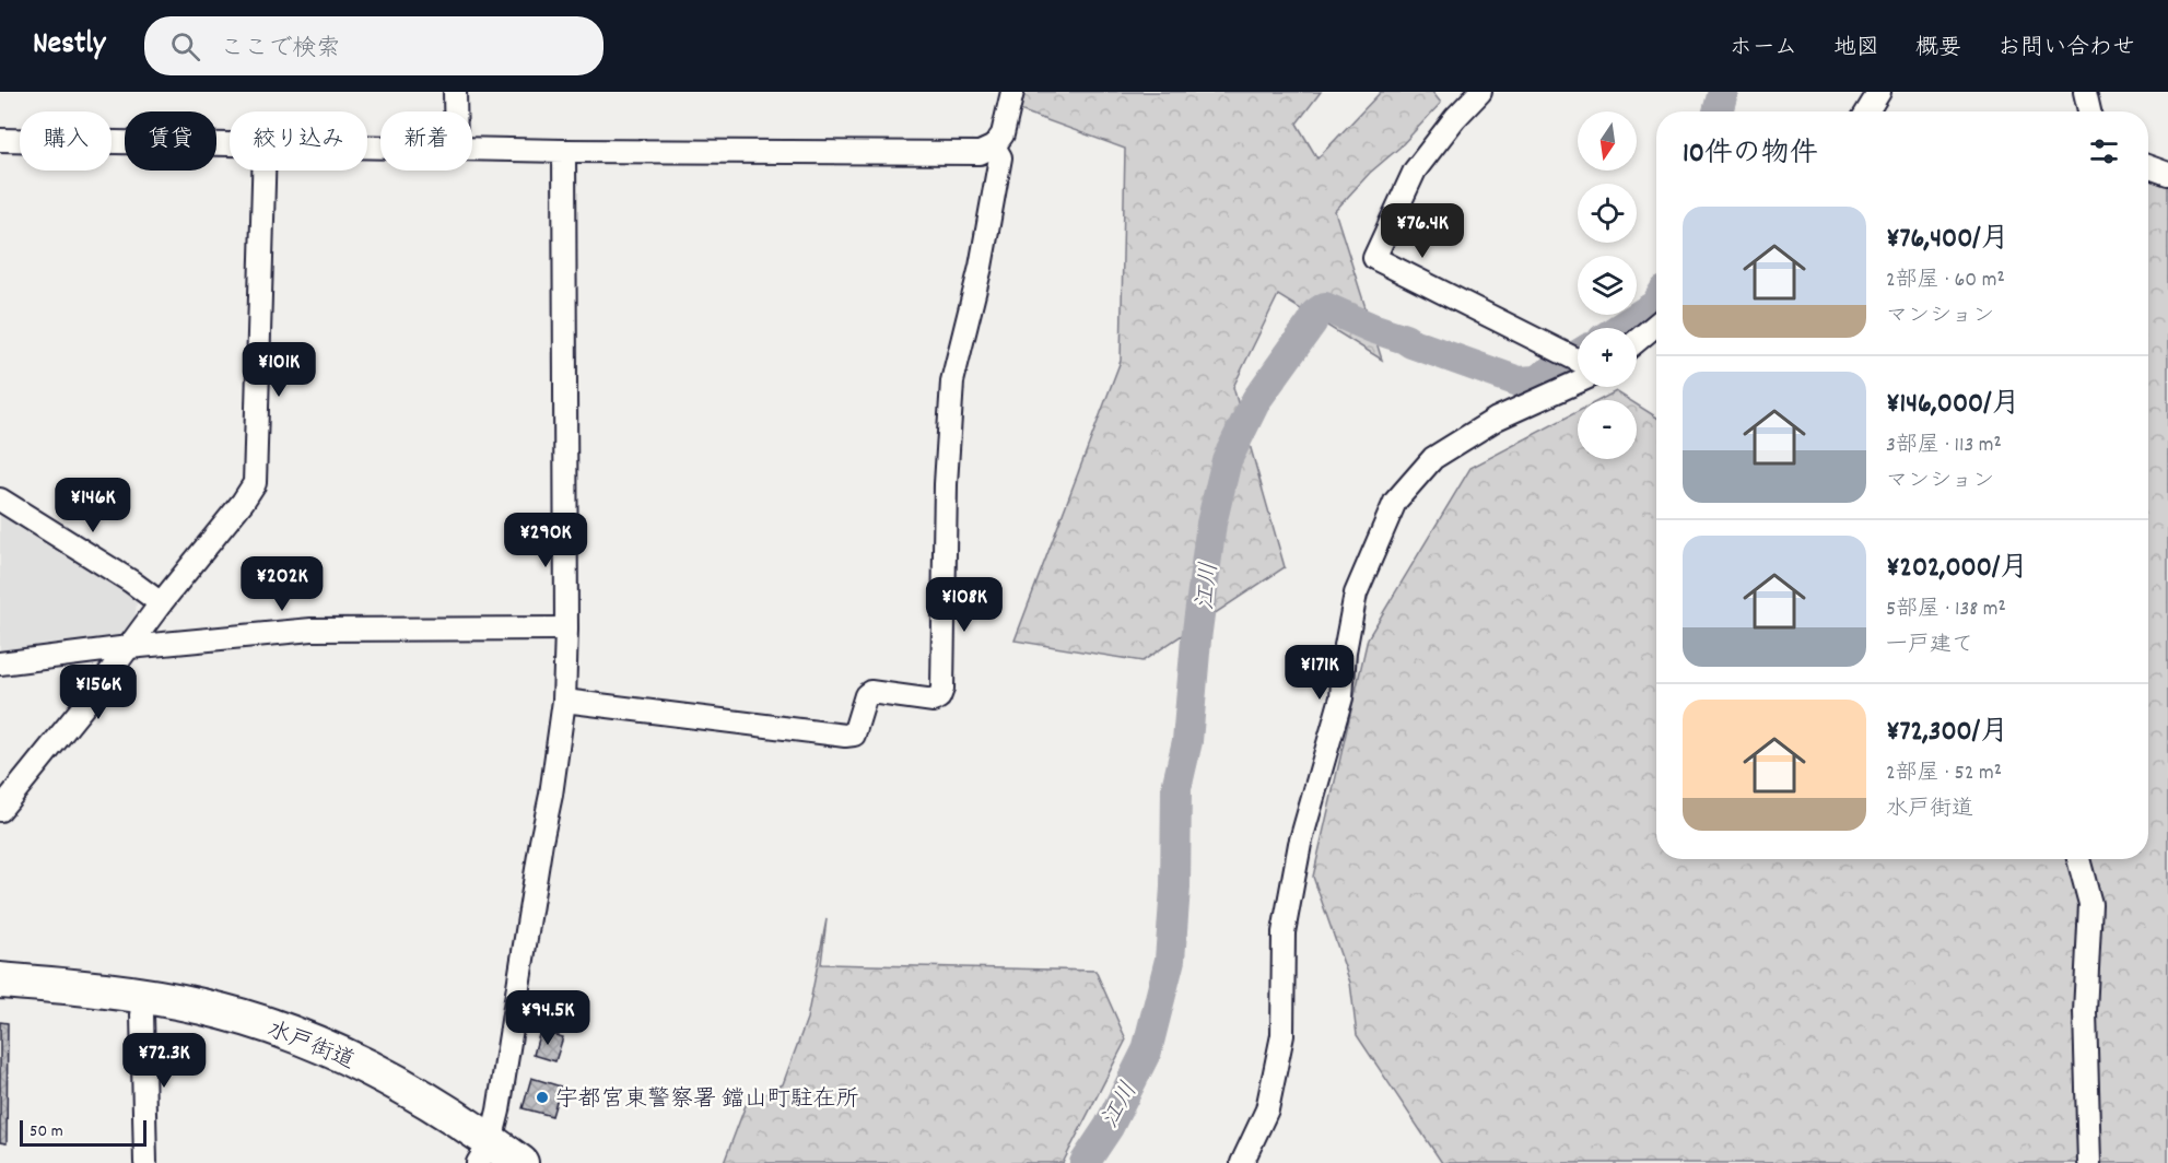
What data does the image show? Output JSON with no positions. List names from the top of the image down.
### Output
{
  "streets": {
    "highway": ["水戸街道"]
  },
  "water": ["江川"],
  "places": ["宇都宮東警察署 鐺山町駐在所"],
  "scale_bar": "50 m",
  "north": "bottom",
  "page": {
    "header": "Nestly",
    "search": "ここで検索",
    "nav": [
      "ホーム",
      "地図",
      "概要",
      "お問い合わせ"
    ],
    "map_buttons": ["+", "−"],
    "chip": [
      "購入",
      "賃貸",
      "絞り込み",
      "新着"
    ],
    "heading": "10件の物件",
    "list": [
      {
        "name": "¥76,400/月",
        "note": "2部屋 · 60 m² · マンション"
      },
      {
        "name": "¥146,000/月",
        "note": "3部屋 · 113 m² · マンション"
      },
      {
        "name": "¥202,000/月",
        "note": "5部屋 · 138 m² · 一戸建て"
      },
      {
        "name": "¥72,300/月",
        "note": "2部屋 · 52 m² · 水戸街道"
      }
    ],
    "price": [
      "¥76.4K",
      "¥101K",
      "¥146K",
      "¥290K",
      "¥202K",
      "¥108K",
      "¥171K",
      "¥156K",
      "¥94.5K",
      "¥72.3K"
    ],
    "scale": "50 m"
  }
}
